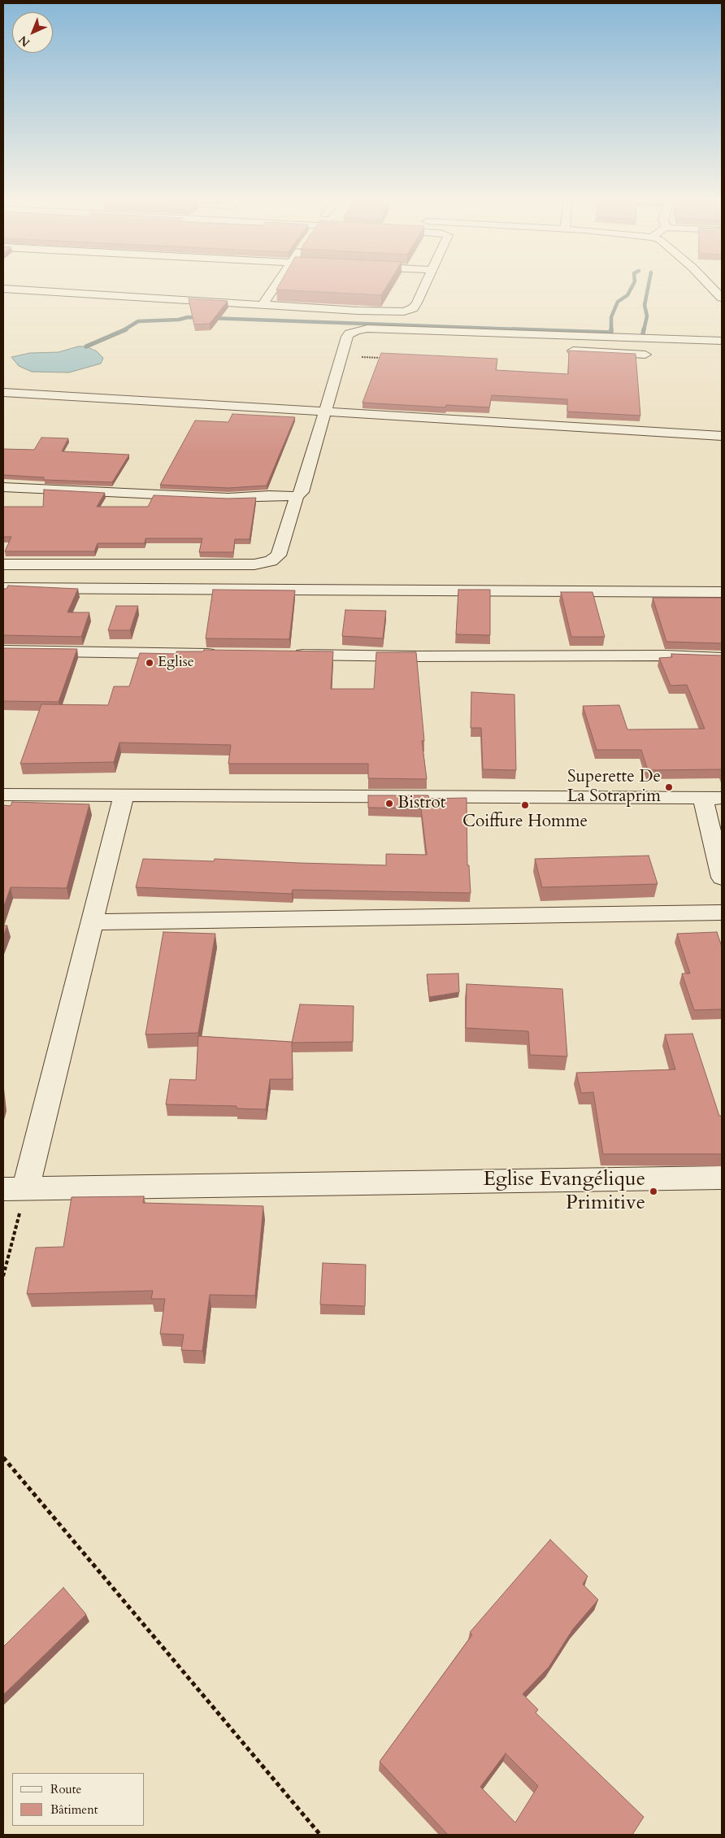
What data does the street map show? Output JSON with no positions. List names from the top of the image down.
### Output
{
  "places": [
    "Eglise",
    "Superette De La Sotraprim",
    "Bistrot",
    "Coiffure Homme",
    "Eglise Evangélique Primitive"
  ],
  "legend": ["Route", "Bâtiment"],
  "north": "bottom left"
}
